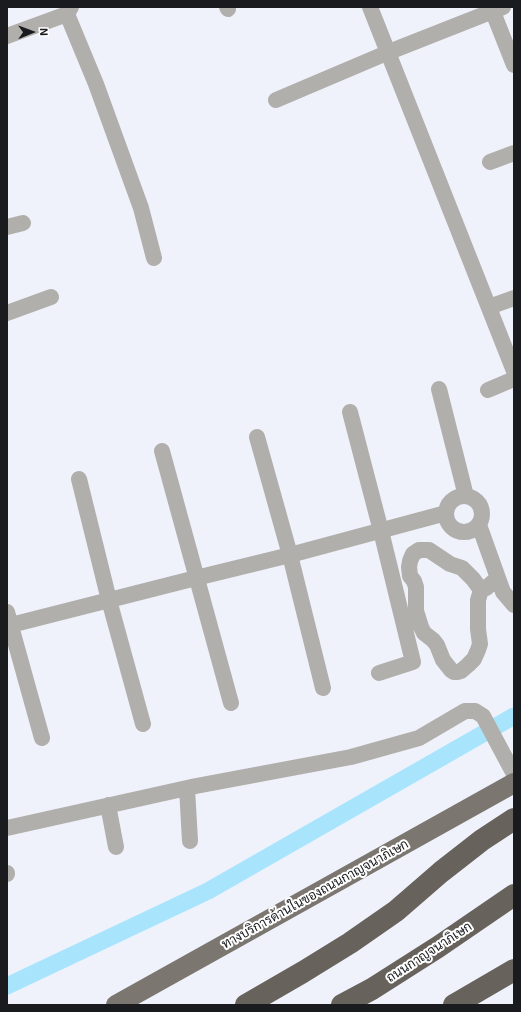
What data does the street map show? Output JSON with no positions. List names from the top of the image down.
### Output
{
  "streets": {
    "highway": ["ถนนกาญจนาภิเษก"],
    "main road": ["ทางบริการด้านในของถนนกาญจนาภิเษก"]
  },
  "north": "right"
}
